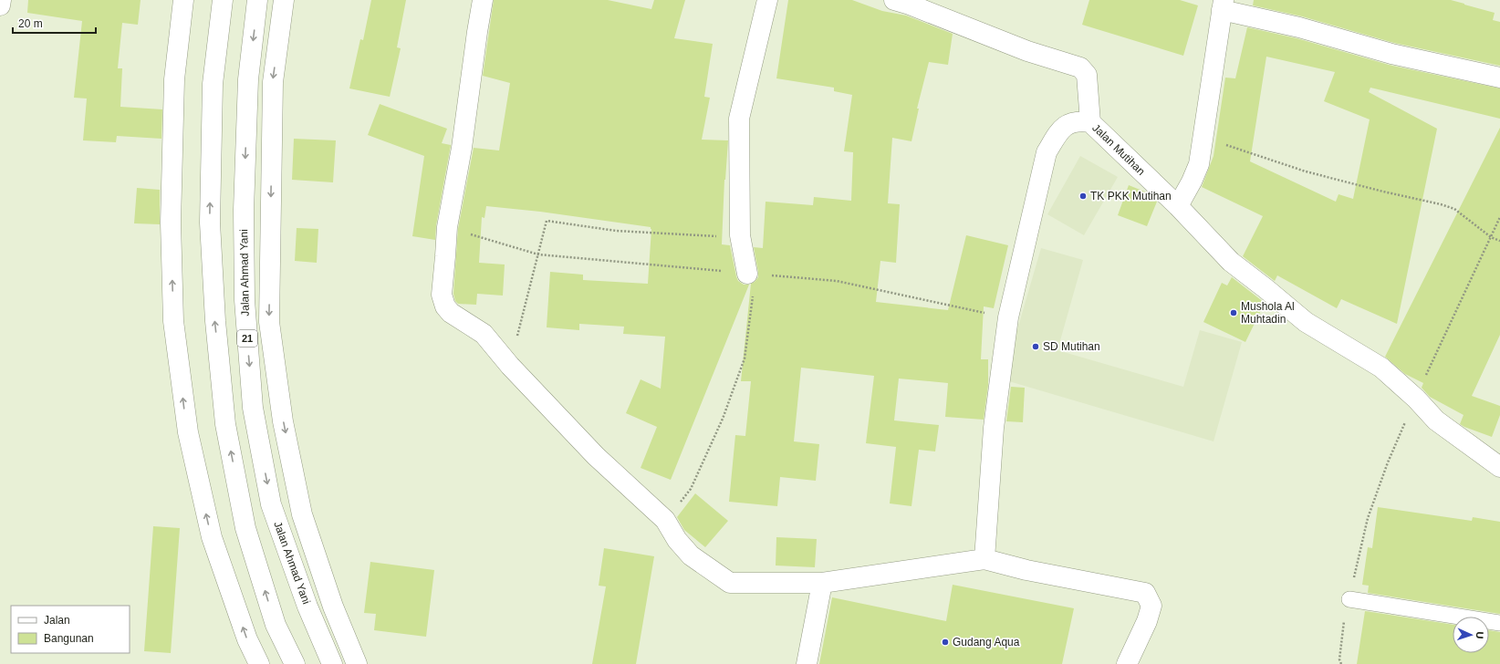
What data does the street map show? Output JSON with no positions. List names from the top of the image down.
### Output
{
  "streets": {
    "main road": ["Jalan Mutihan", "Jalan Ahmad Yani", "21"]
  },
  "places": [
    "TK PKK Mutihan",
    "Mushola Al Muhtadin",
    "SD Mutihan",
    "Gudang Aqua"
  ],
  "legend": ["Jalan", "Bangunan"],
  "scale_bar": "20 m",
  "north": "right"
}
